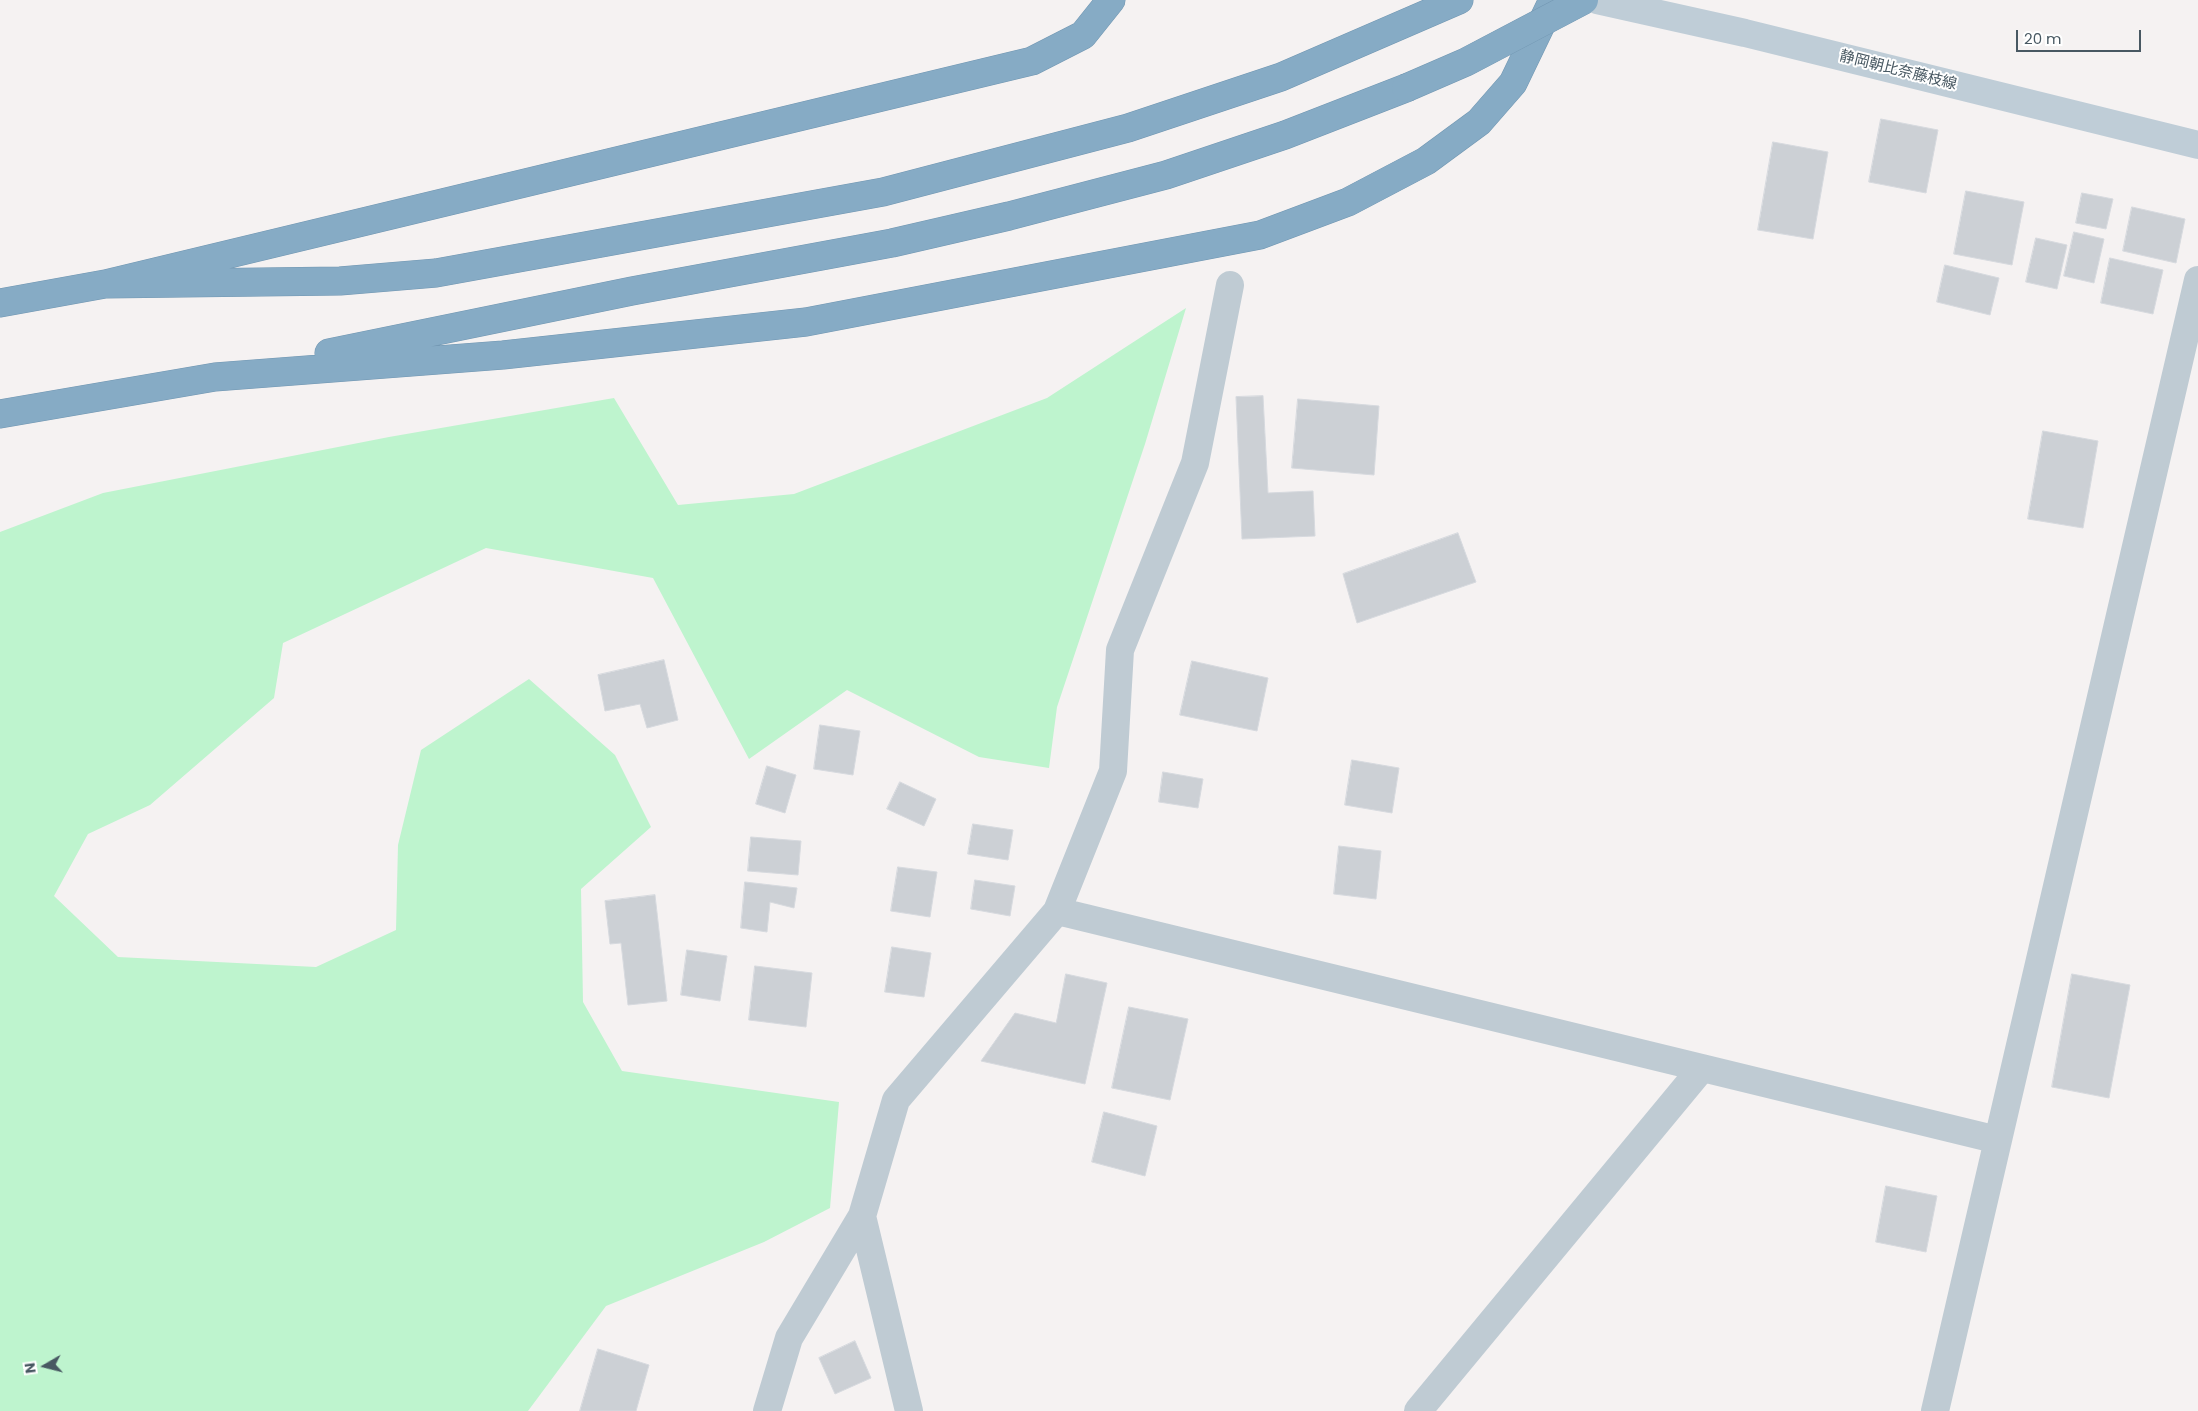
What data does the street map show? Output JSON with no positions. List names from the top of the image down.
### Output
{
  "streets": {
    "main road": ["静岡朝比奈藤枝線"]
  },
  "scale_bar": "20 m",
  "north": "left"
}
